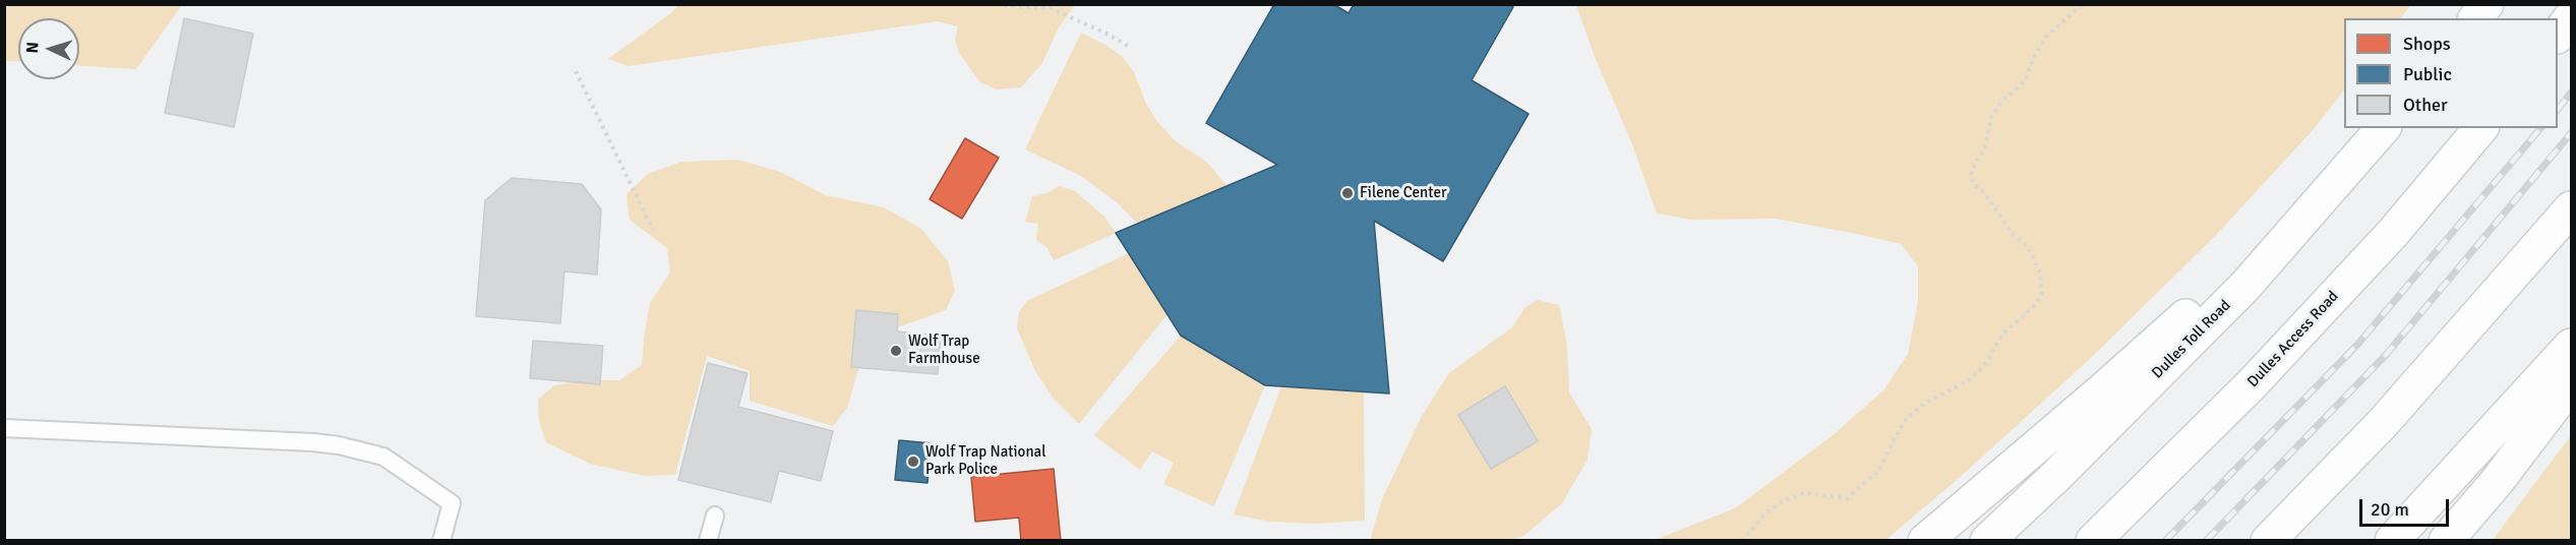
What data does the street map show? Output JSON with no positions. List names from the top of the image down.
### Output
{
  "streets": {
    "highway": ["Dulles Toll Road", "Dulles Access Road"]
  },
  "places": ["Filene Center", "Wolf Trap Farmhouse", "Wolf Trap National Park Police"],
  "legend": ["Shops", "Public", "Other"],
  "scale_bar": "20 m",
  "north": "left"
}
